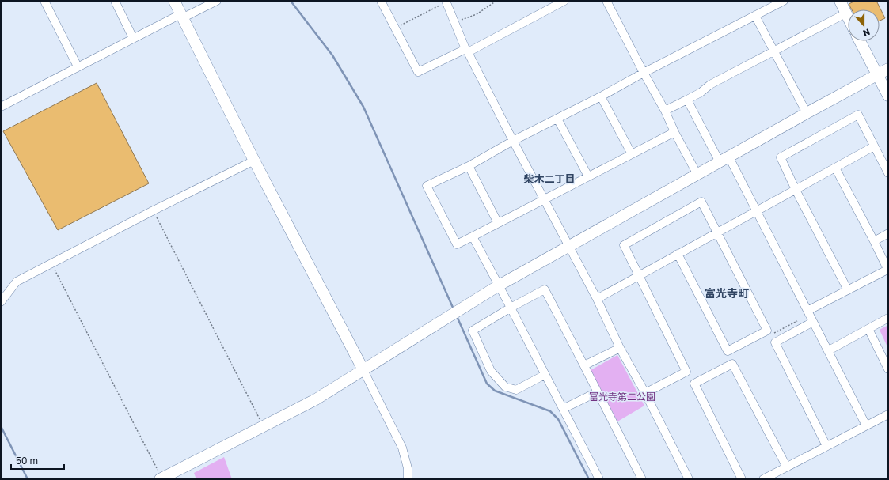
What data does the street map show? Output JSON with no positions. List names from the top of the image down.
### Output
{
  "districts": ["柴木二丁目", "富光寺町"],
  "parks": ["富光寺第二公園"],
  "scale_bar": "50 m",
  "north": "bottom"
}
